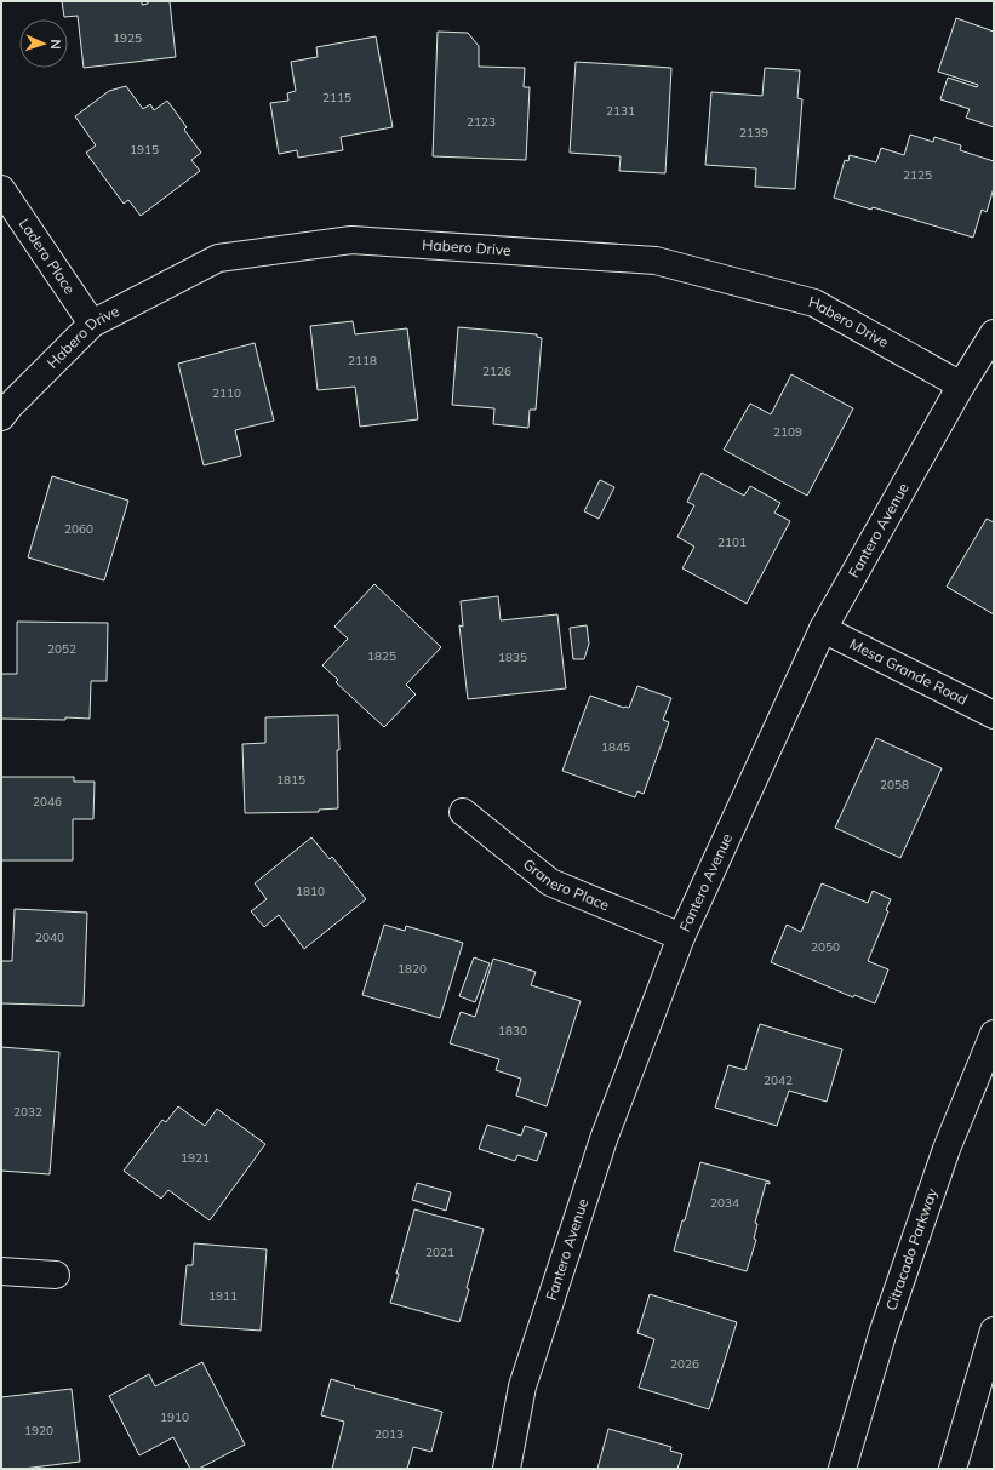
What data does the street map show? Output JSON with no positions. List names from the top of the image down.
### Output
{
  "streets": {
    "street": [
      "Habero Drive",
      "Ladero Place",
      "Fantero Avenue",
      "Mesa Grande Road",
      "Granero Place",
      "Citracado Parkway"
    ]
  },
  "crossings": [
    ["Habero Drive", "Ladero Place"],
    ["Habero Drive", "Fantero Avenue"],
    ["Fantero Avenue", "Mesa Grande Road"],
    ["Fantero Avenue", "Granero Place"]
  ],
  "house_numbers": [
    "1925",
    "2115",
    "2131",
    "2123",
    "2139",
    "1915",
    "2125",
    "2118",
    "2126",
    "2110",
    "2109",
    "2060",
    "2101",
    "2052",
    "1825",
    "1835",
    "1845",
    "1815",
    "2058",
    "2046",
    "1810",
    "2040",
    "2050",
    "1820",
    "1830",
    "2042",
    "2032",
    "1921",
    "2034",
    "2021",
    "1911",
    "2026",
    "1910",
    "1920",
    "2013"
  ],
  "north": "right"
}
